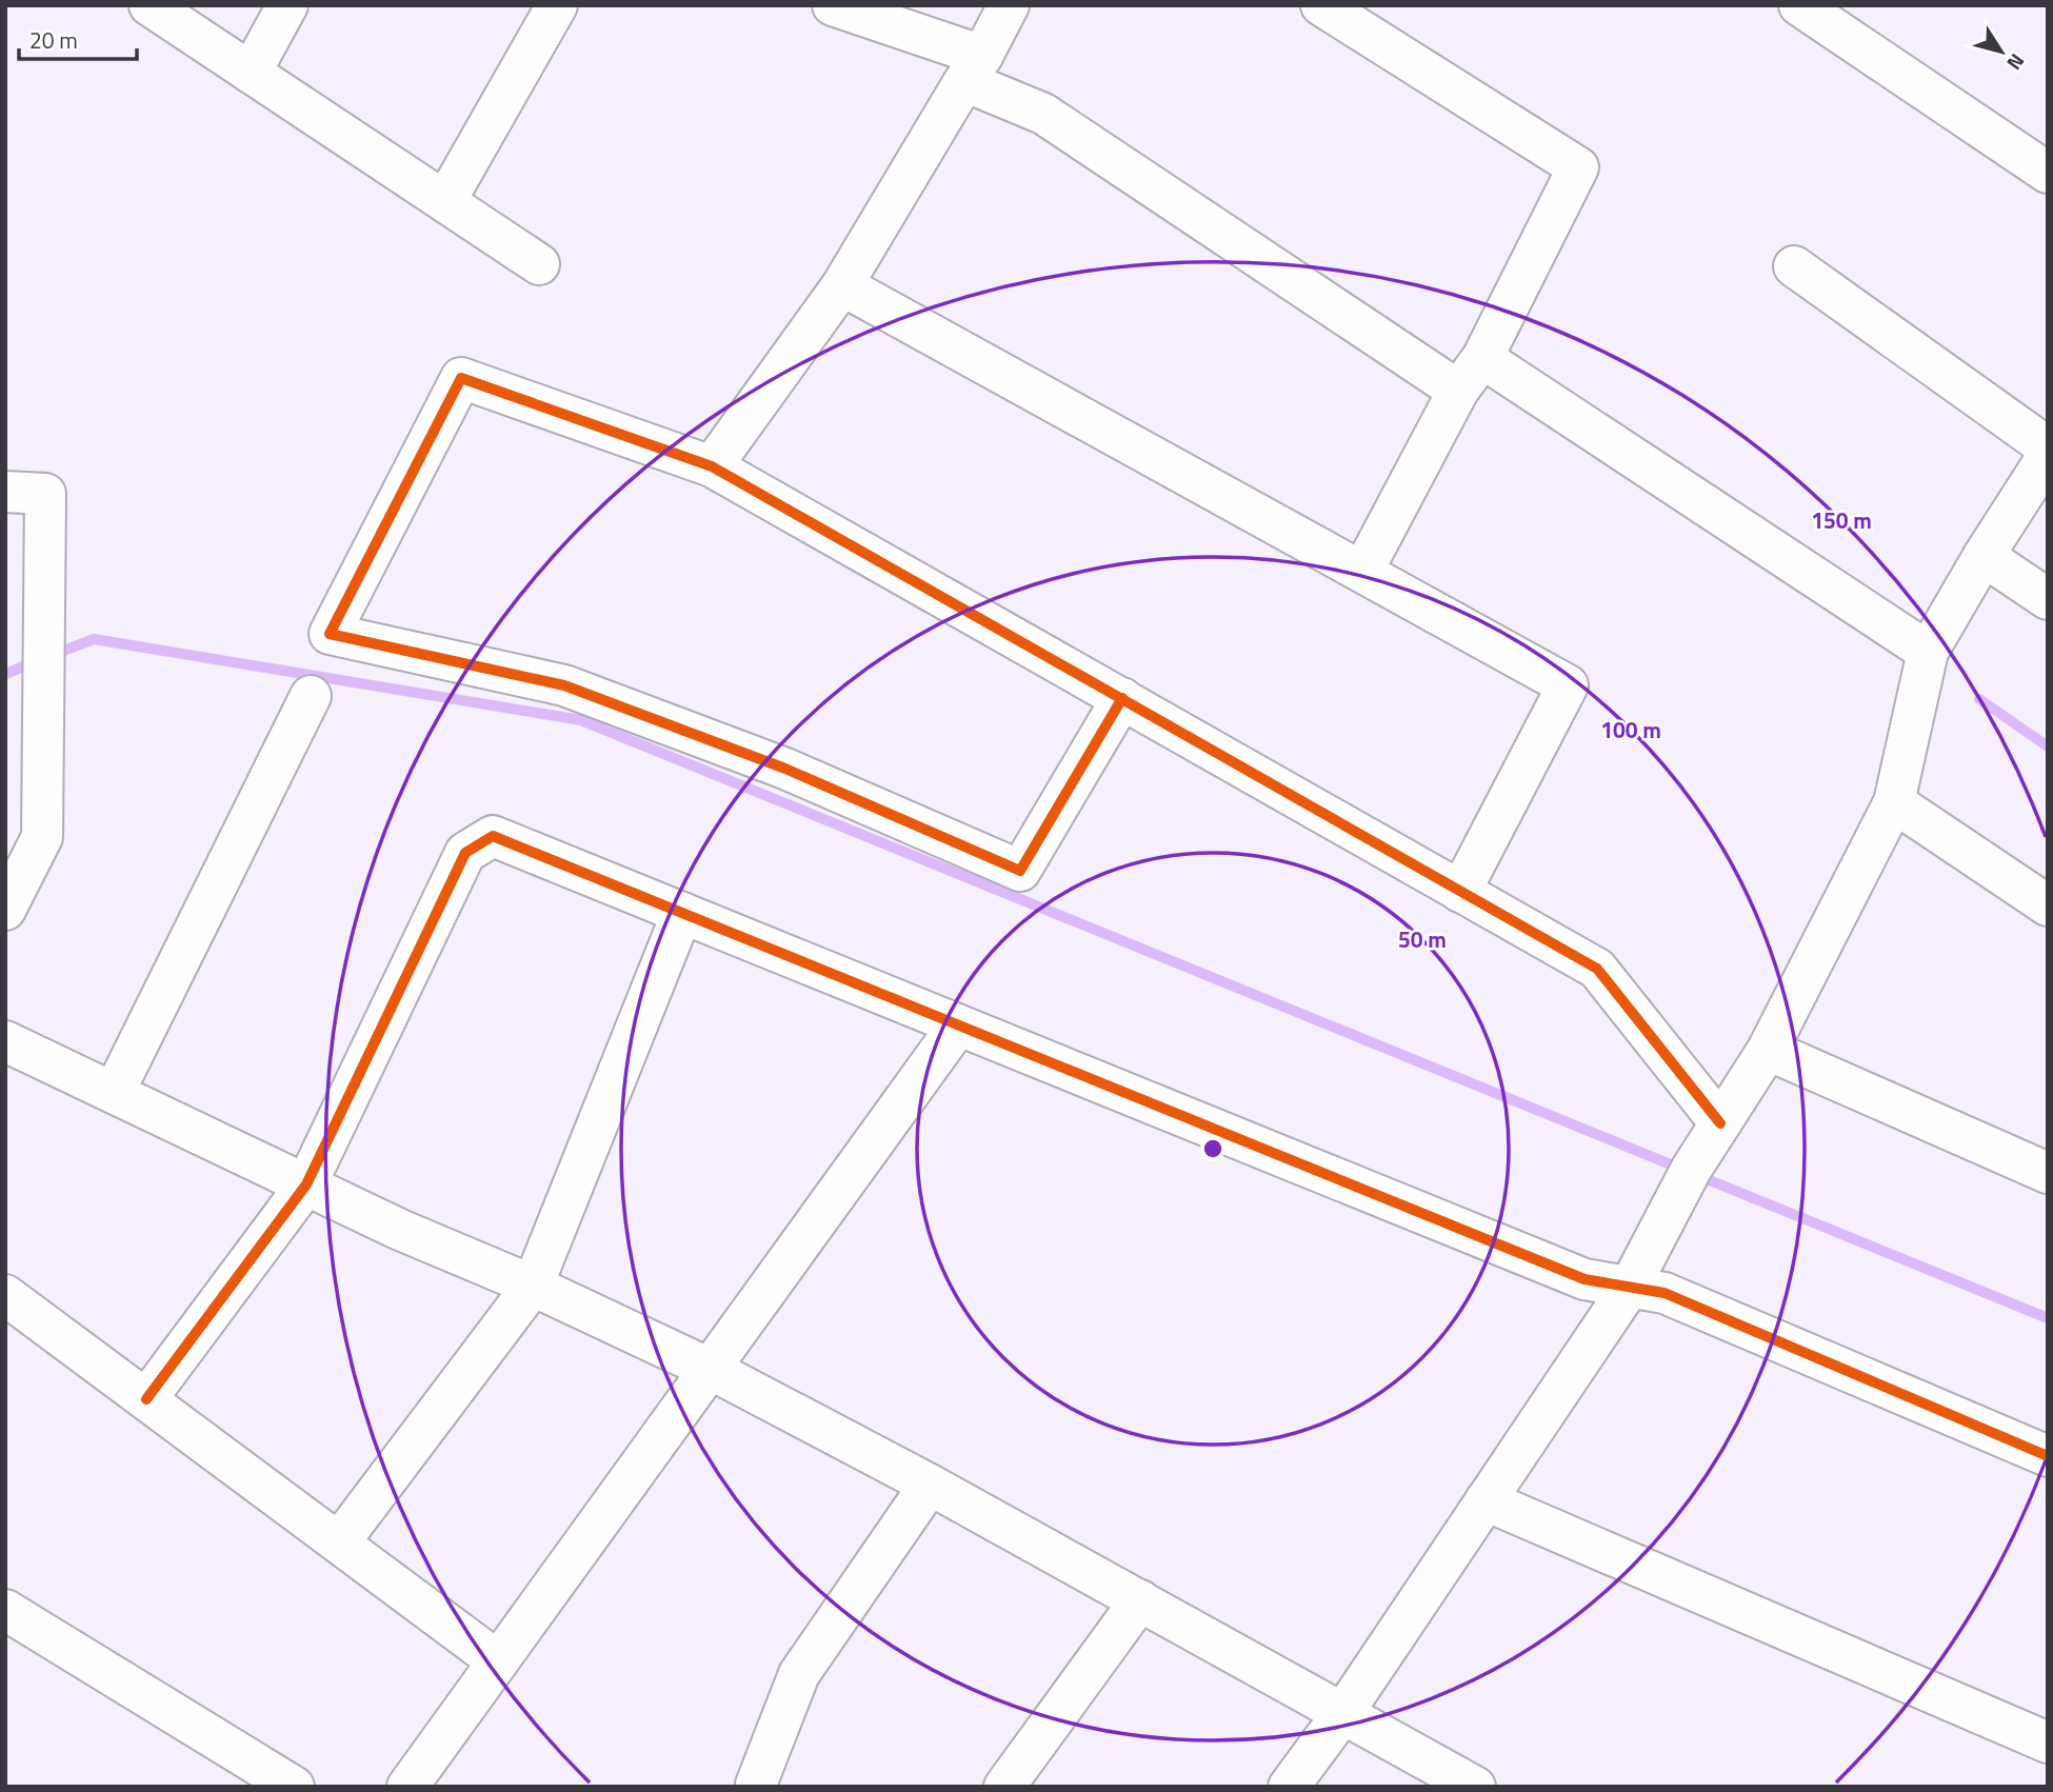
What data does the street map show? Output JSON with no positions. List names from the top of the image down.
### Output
{
  "scale_bar": "20 m",
  "north": "bottom right",
  "rings": ["150 m", "100 m", "50 m"]
}
